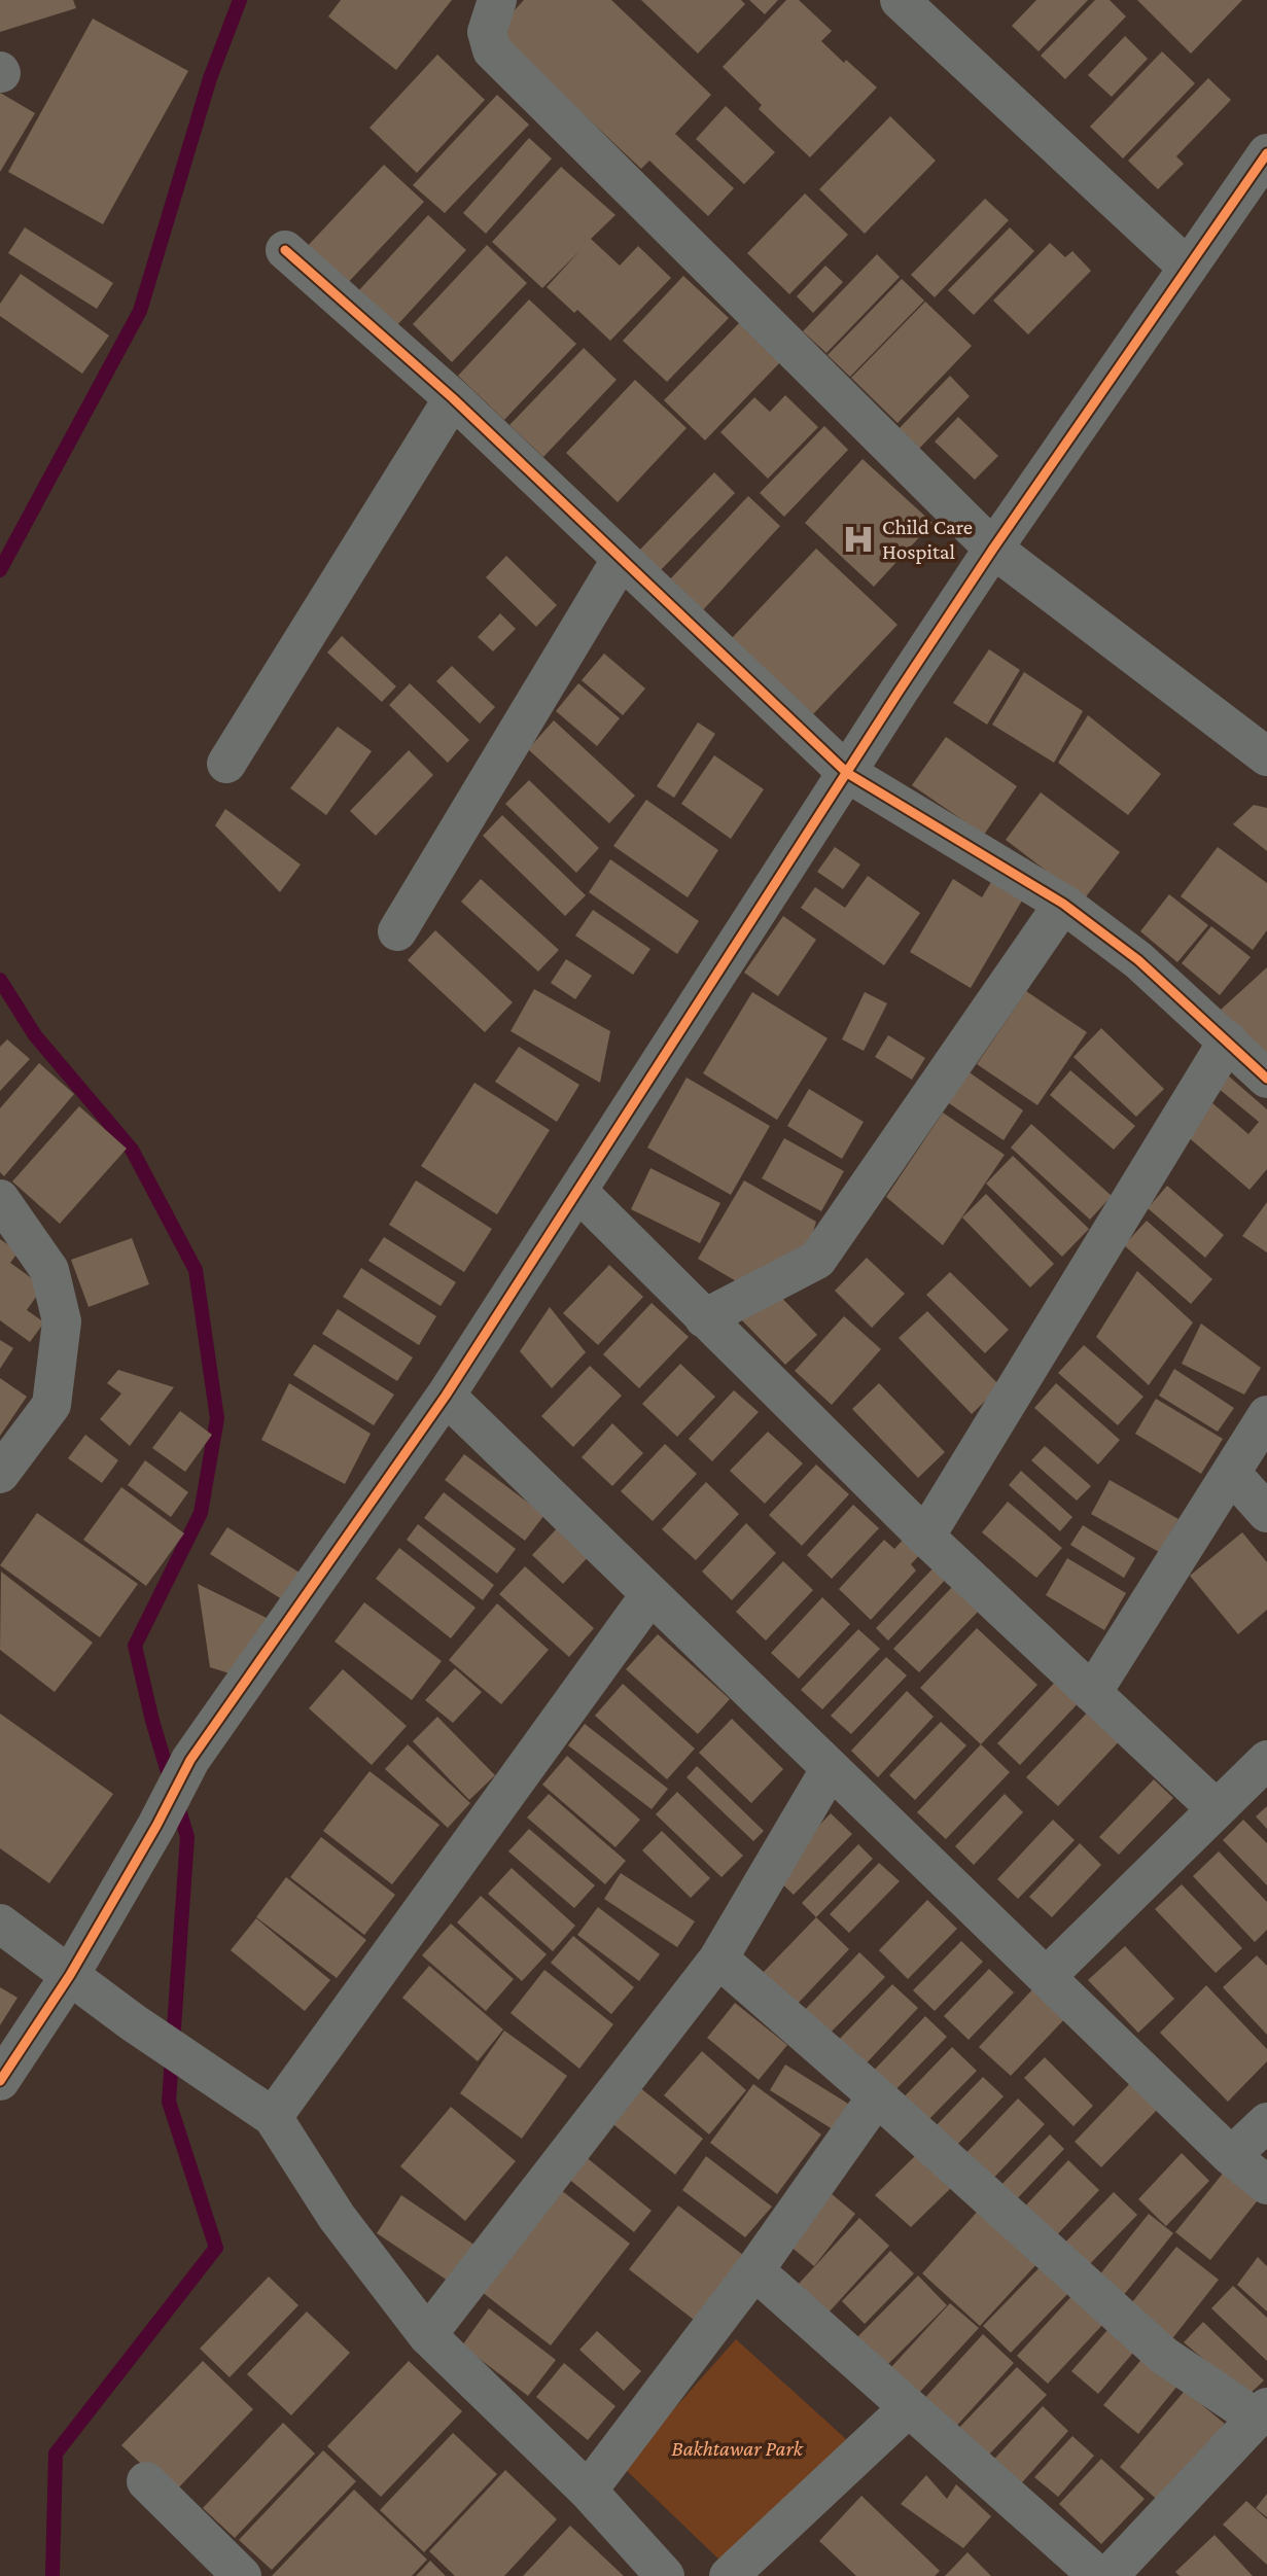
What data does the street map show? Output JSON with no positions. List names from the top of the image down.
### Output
{
  "parks": ["Bakhtawar Park"],
  "places": {
    "hospital": ["Child Care Hospital"]
  }
}
